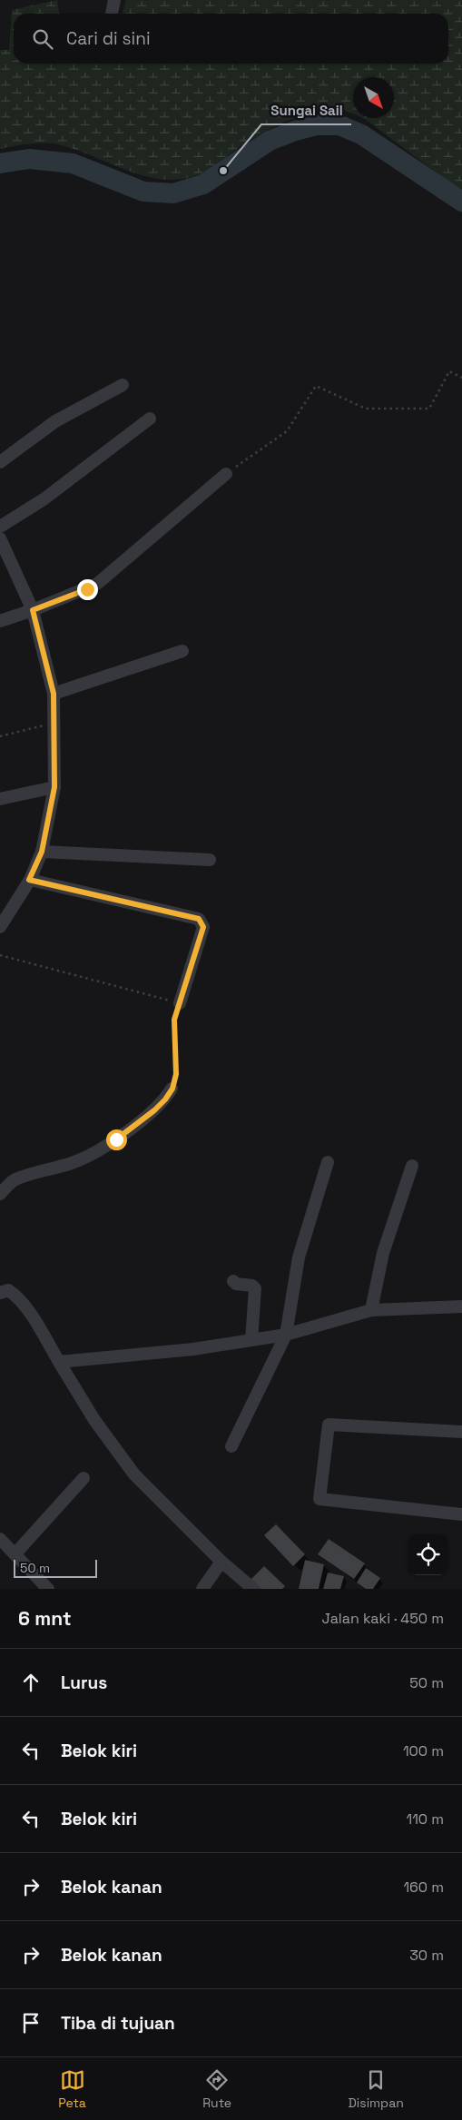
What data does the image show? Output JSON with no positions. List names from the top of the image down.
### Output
{
  "places": ["Sungai Sail"],
  "scale_bar": "50 m",
  "north": "bottom right",
  "page": {
    "search": "Cari di sini",
    "scale": "50 m",
    "heading": ["6 mnt", "Jalan kaki · 450 m"],
    "list": [
      ["Lurus", "50 m"],
      ["Belok kiri", "100 m"],
      ["Belok kiri", "110 m"],
      ["Belok kanan", "160 m"],
      ["Belok kanan", "30 m"],
      "Tiba di tujuan"
    ],
    "nav": ["Peta", "Rute", "Disimpan"]
  }
}
